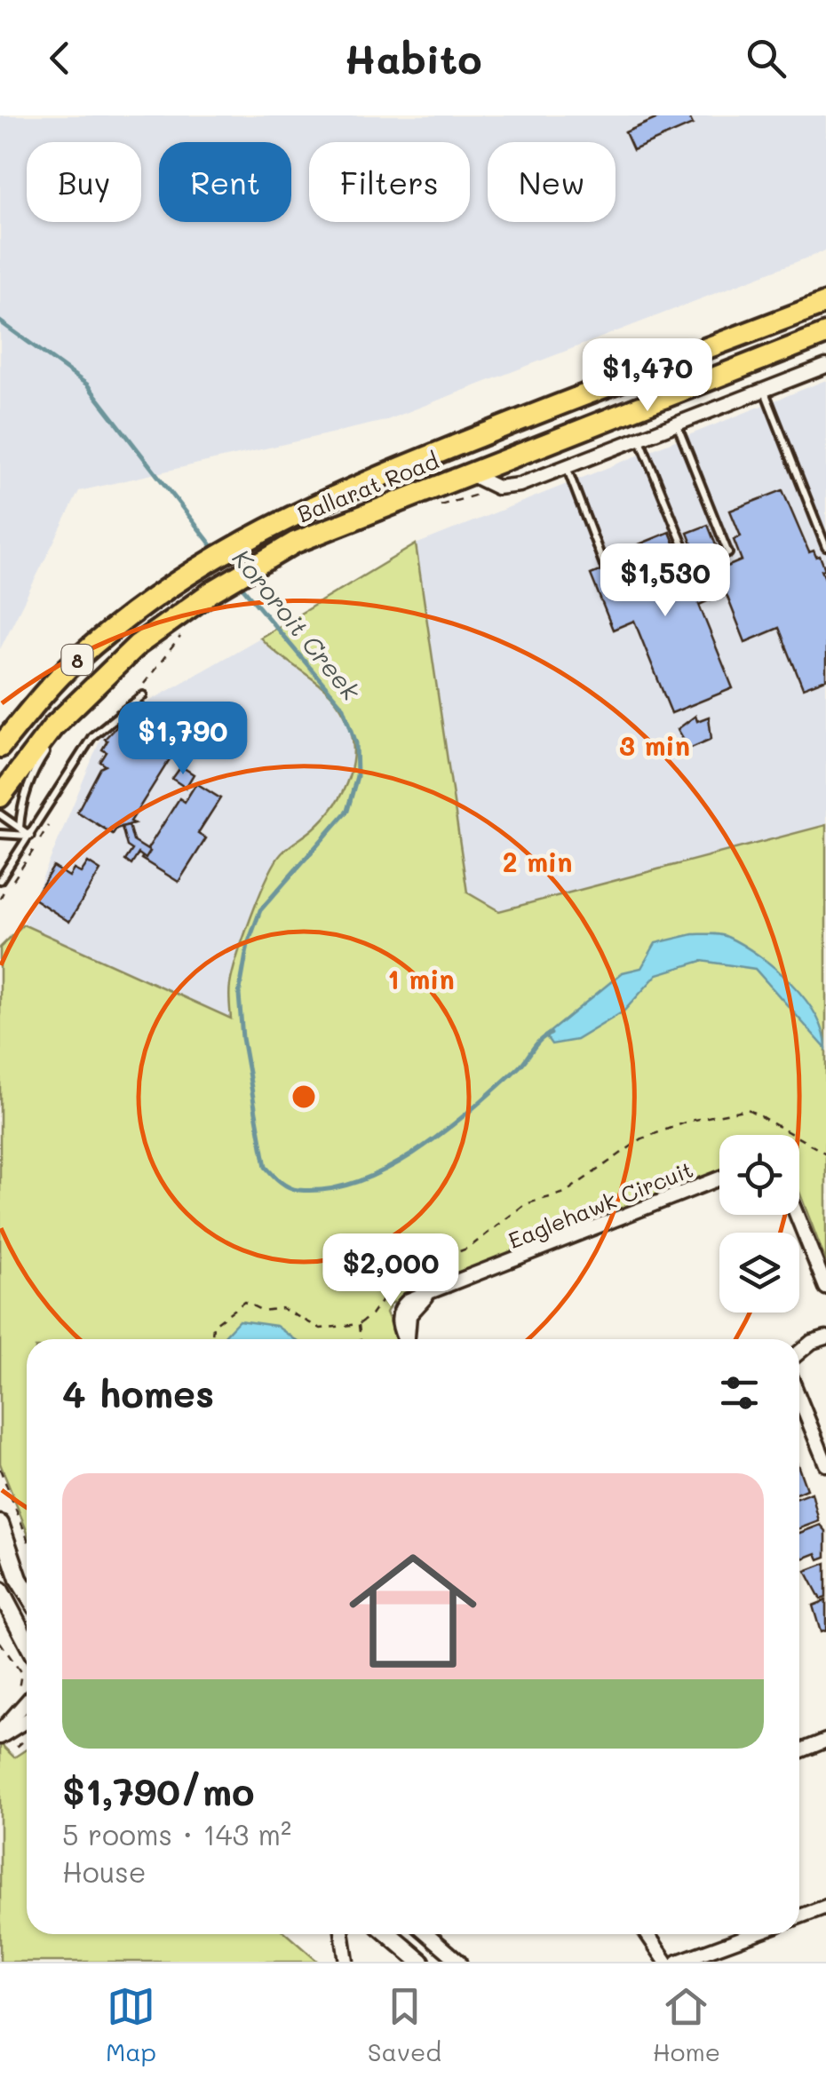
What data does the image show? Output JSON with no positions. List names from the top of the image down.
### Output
{
  "streets": {
    "highway": ["Ballarat Road", "8"],
    "street": ["Eaglehawk Circuit"]
  },
  "water": ["Kororoit Creek"],
  "page": {
    "header": "Habito",
    "chip": [
      "Buy",
      "Rent",
      "Filters",
      "New"
    ],
    "price": [
      "$1,470",
      "$1,530",
      "$1,790",
      "$2,000"
    ],
    "heading": "4 homes",
    "list": [
      {
        "name": "$1,790/mo",
        "note": "5 rooms · 143 m² · House"
      }
    ],
    "tabs": ["Map", "Saved", "Home"]
  },
  "rings": ["3 min", "2 min", "1 min"]
}
